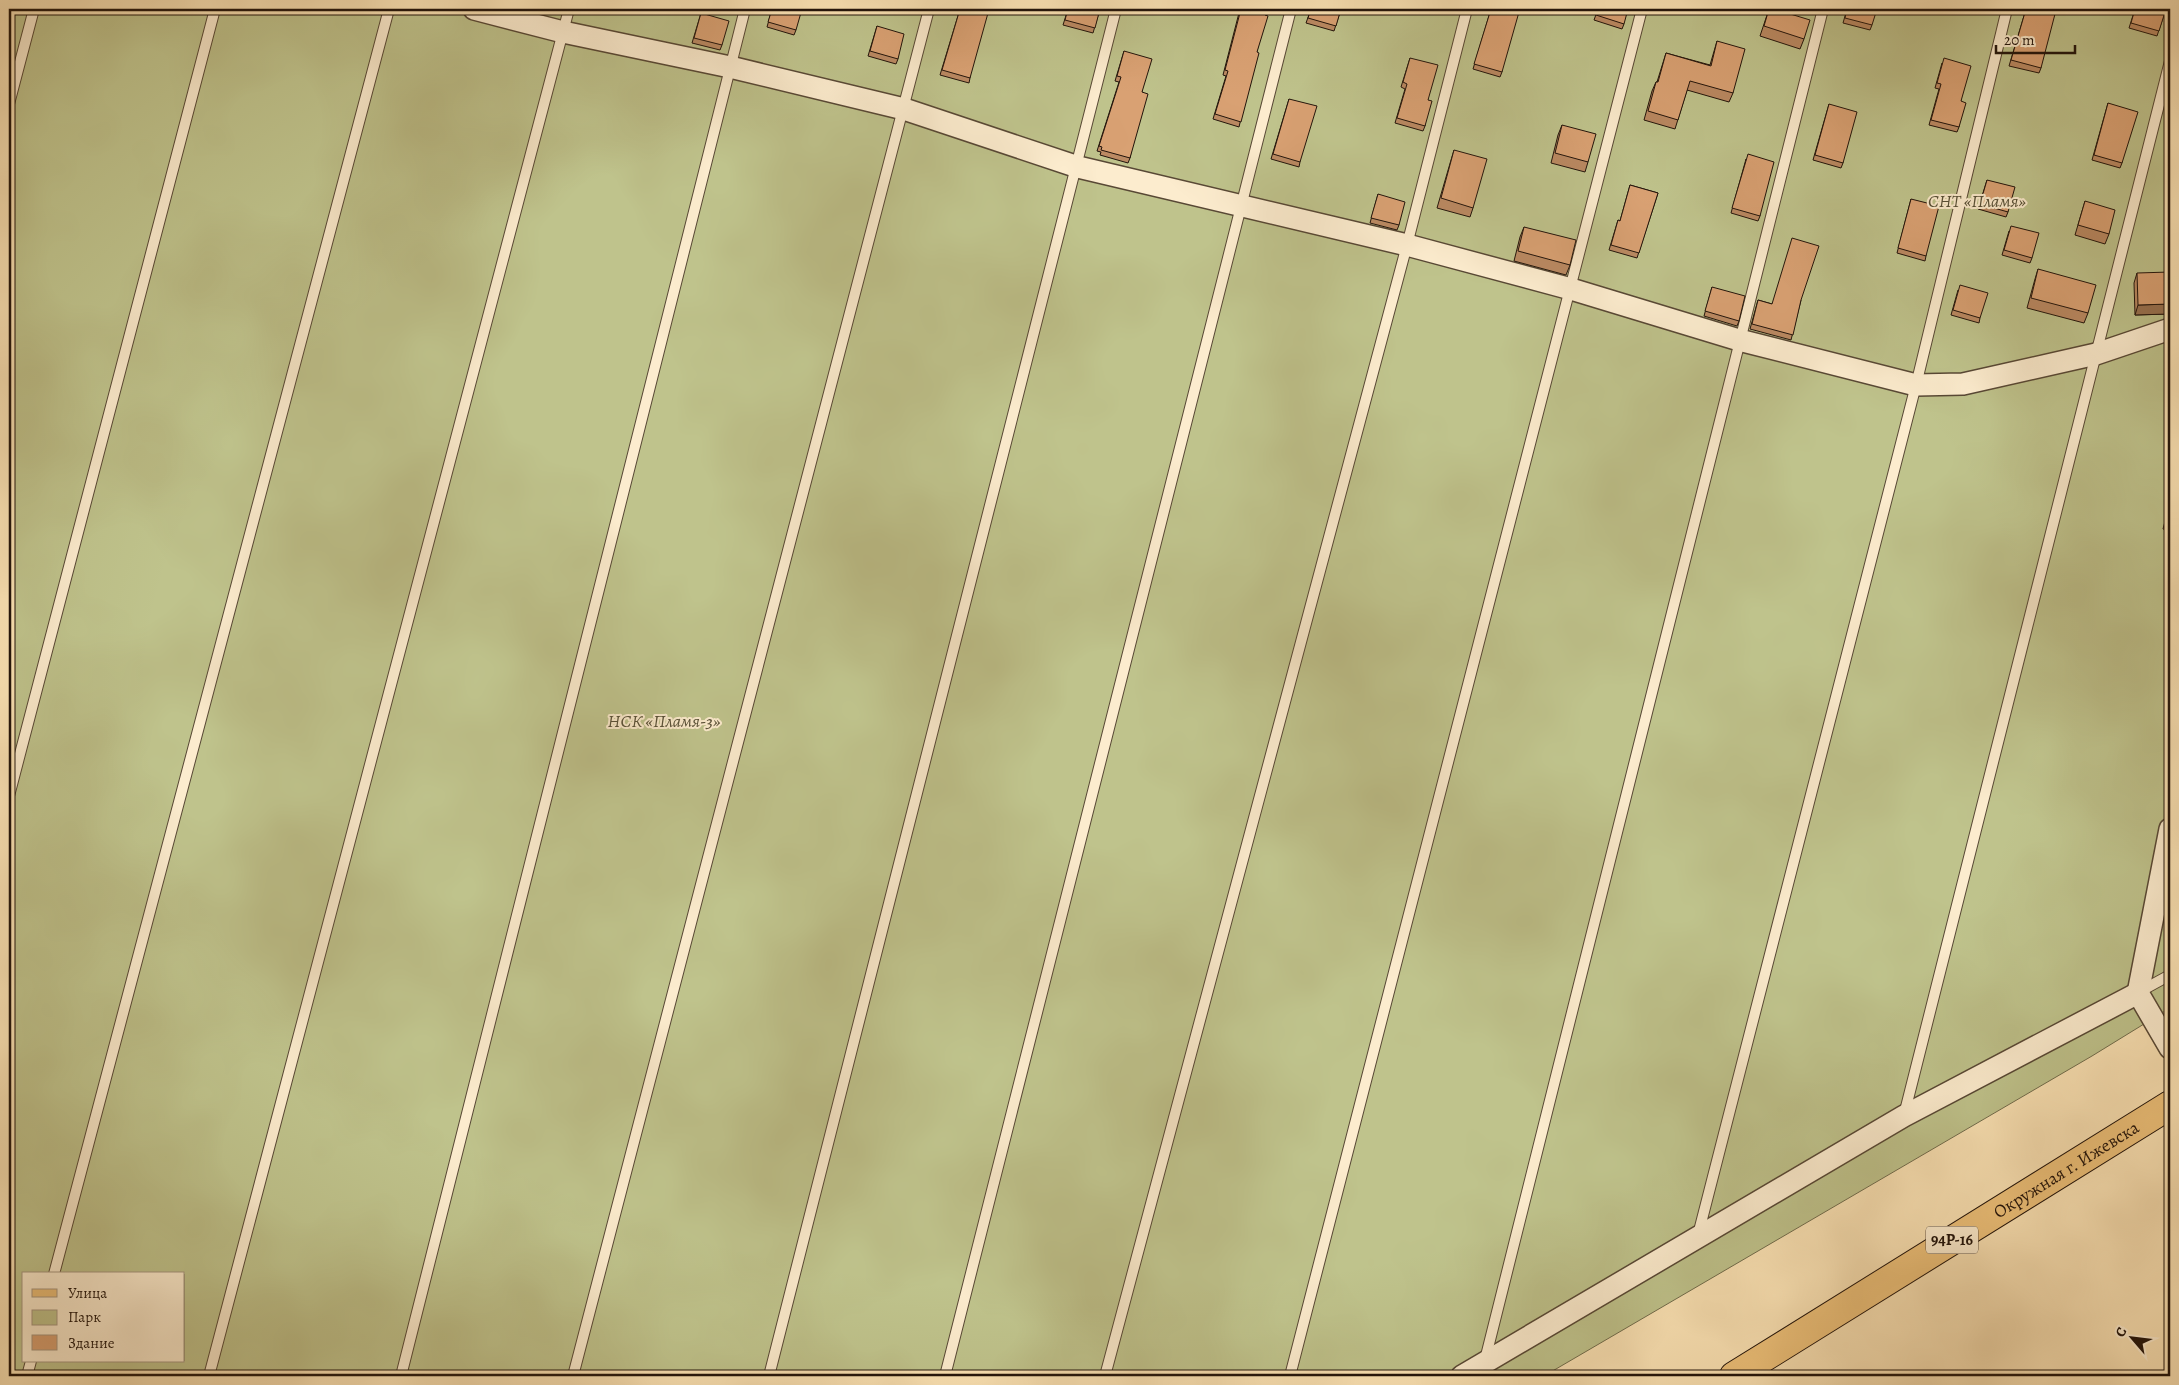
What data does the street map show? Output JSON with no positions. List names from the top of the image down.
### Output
{
  "streets": {
    "main road": ["Окружная г. Ижевска", "94Р-16"]
  },
  "parks": ["СНТ «Пламя»", "НСК «Пламя-3»"],
  "legend": ["Улица", "Парк", "Здание"],
  "scale_bar": "20 m",
  "north": "top left"
}
